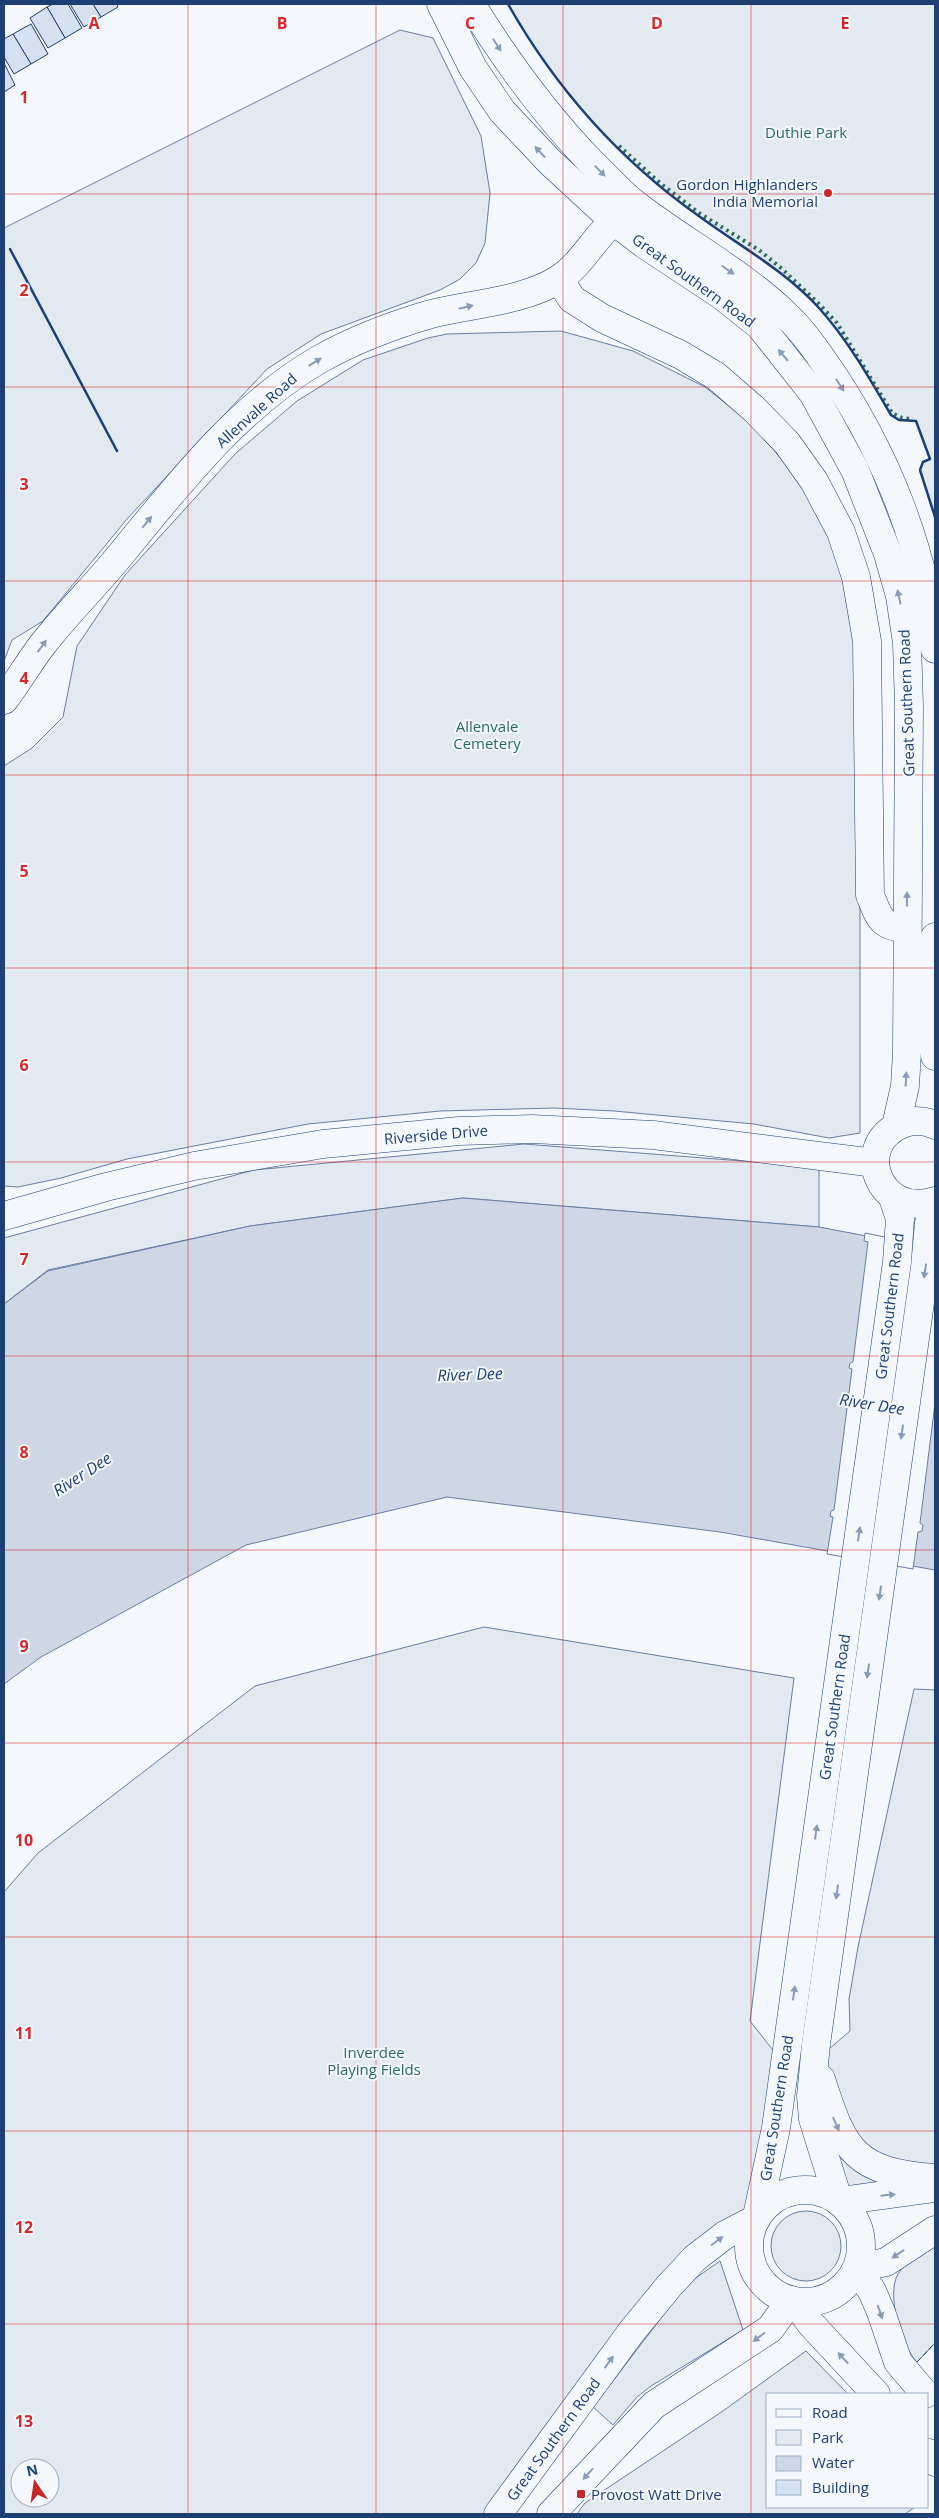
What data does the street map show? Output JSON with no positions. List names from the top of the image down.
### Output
{
  "streets": {
    "main road": ["Great Southern Road", "Allenvale Road", "Riverside Drive"]
  },
  "crossings": [
    ["Great Southern Road", "Allenvale Road"]
  ],
  "one_way": ["Allenvale Road"],
  "water": ["River Dee"],
  "parks": ["Duthie Park", "Allenvale Cemetery", "Inverdee Playing Fields"],
  "places": {
    "other": ["Gordon Highlanders India Memorial"],
    "transit": ["Provost Watt Drive"]
  },
  "legend": [
    "Road",
    "Park",
    "Water",
    "Building"
  ],
  "north": "top",
  "grid": {
    "columns": [
      "A",
      "B",
      "C",
      "D",
      "E"
    ],
    "rows": [
      "1",
      "2",
      "3",
      "4",
      "5",
      "6",
      "7",
      "8",
      "9",
      "10",
      "11",
      "12",
      "13"
    ]
  }
}
